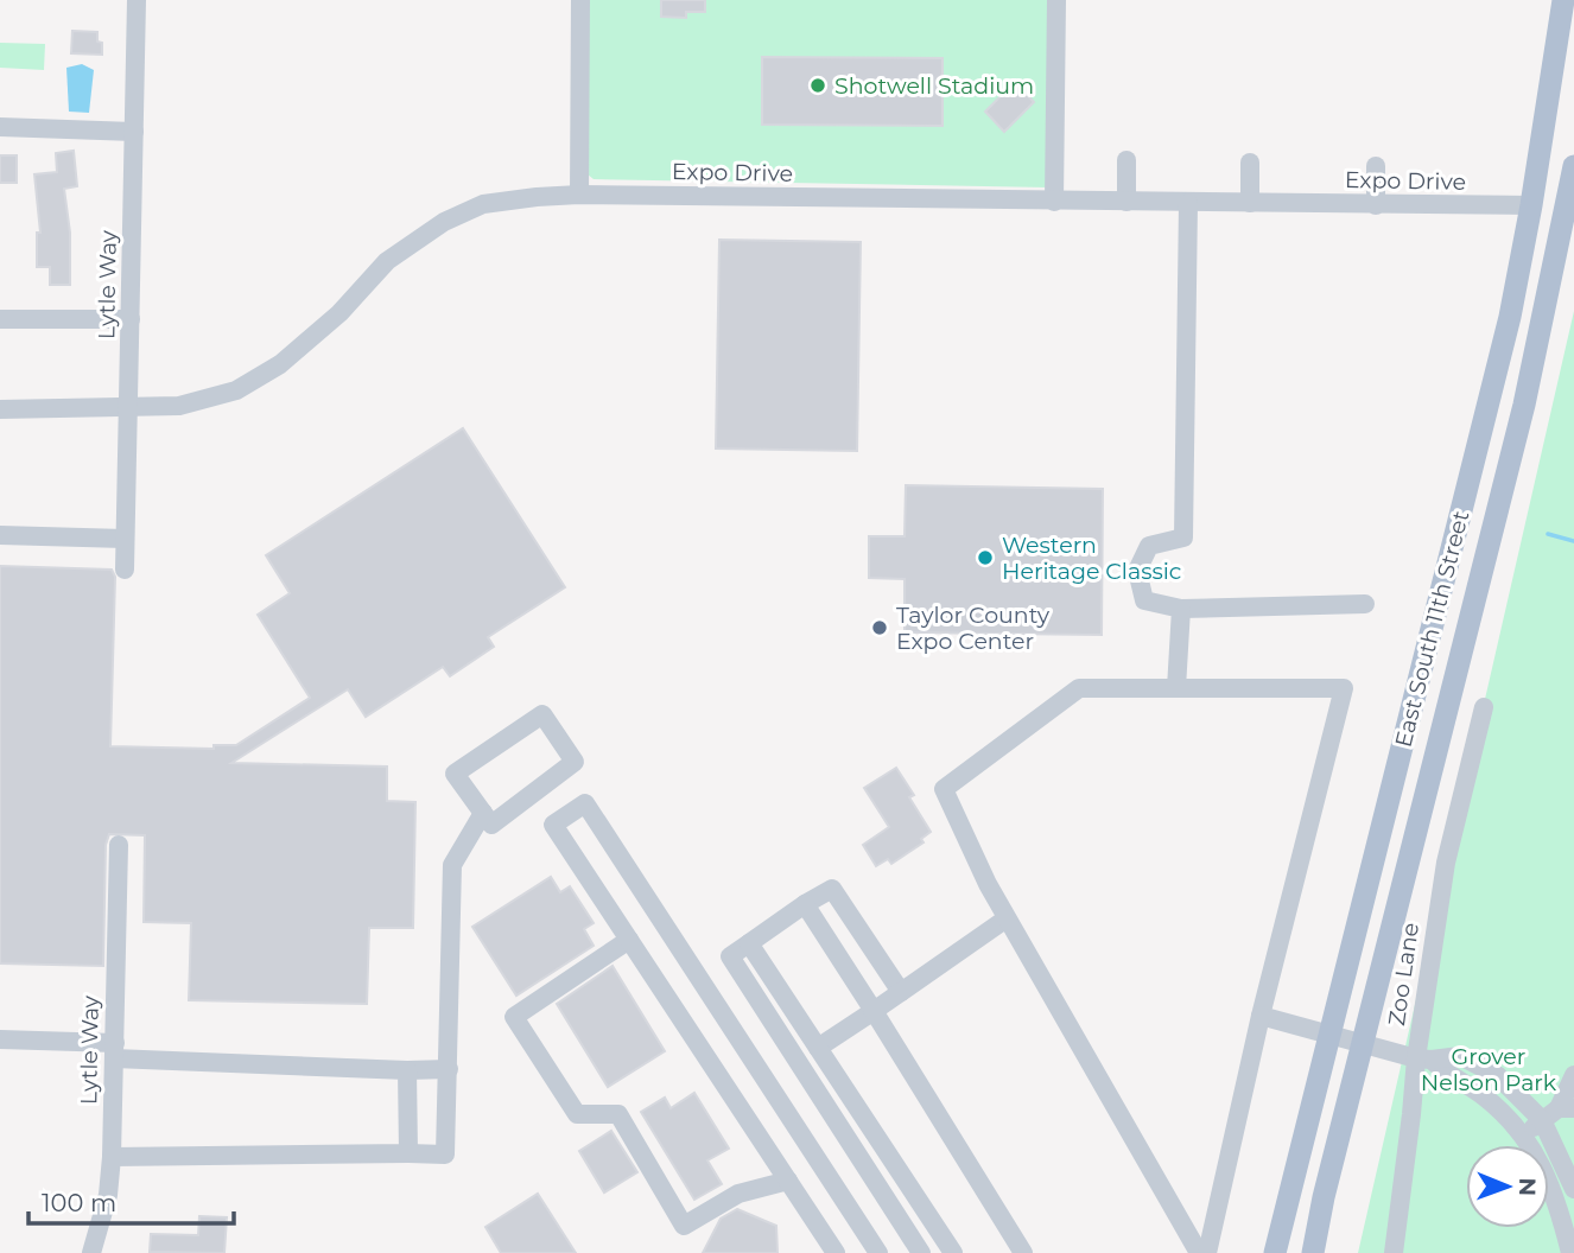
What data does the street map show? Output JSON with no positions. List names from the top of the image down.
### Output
{
  "streets": {
    "main road": ["East South 11th Street"],
    "street": ["Expo Drive", "Lytle Way", "Zoo Lane"]
  },
  "crossings": [
    ["Expo Drive", "Lytle Way"],
    ["Expo Drive", "East South 11th Street"]
  ],
  "parks": ["Grover Nelson Park"],
  "places": ["Shotwell Stadium", "Western Heritage Classic", "Taylor County Expo Center"],
  "scale_bar": "100 m",
  "north": "right"
}
